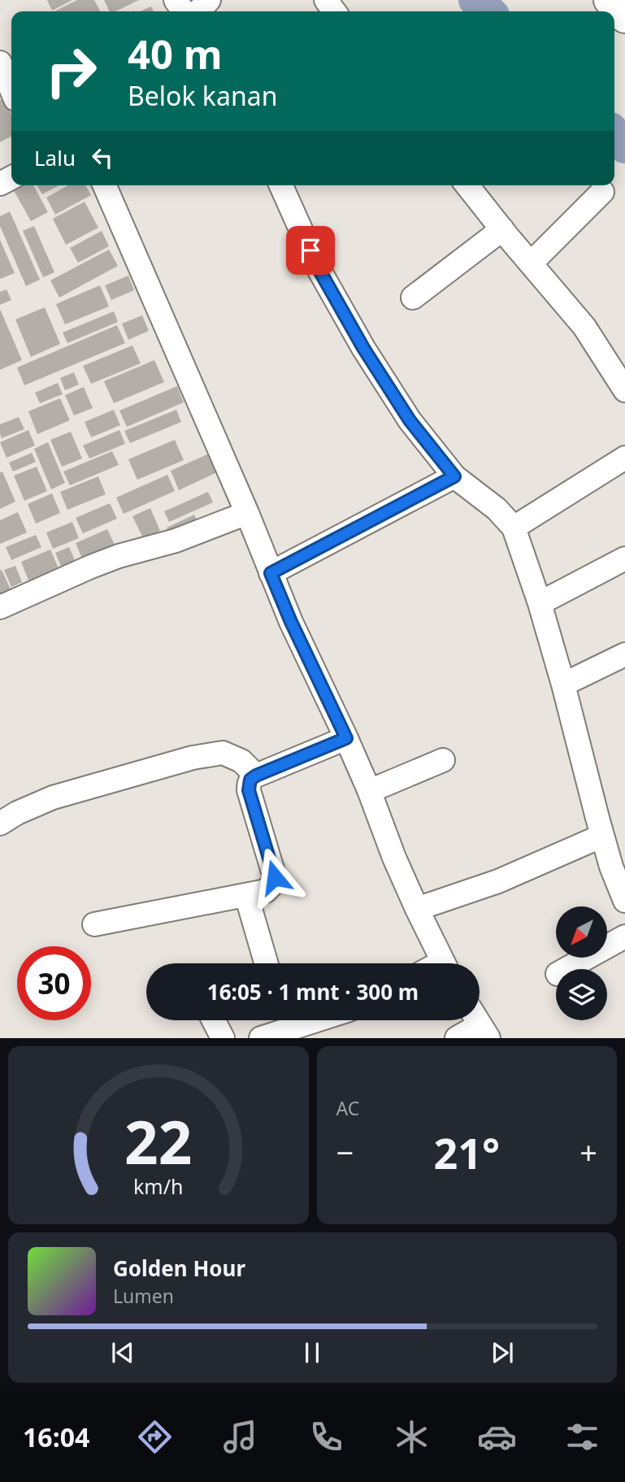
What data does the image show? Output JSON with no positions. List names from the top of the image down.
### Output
{
  "north": "bottom left",
  "page": {
    "turn": ["40 m", "Belok kanan"],
    "then": "Lalu",
    "limit": "30",
    "trip": "16:05 · 1 mnt · 300 m",
    "tile": "AC",
    "heat": ["−", "21°", "+"],
    "song": ["Golden Hour", "Lumen"],
    "tabs": "16:04",
    "gauge": ["22", "km/h"]
  }
}
